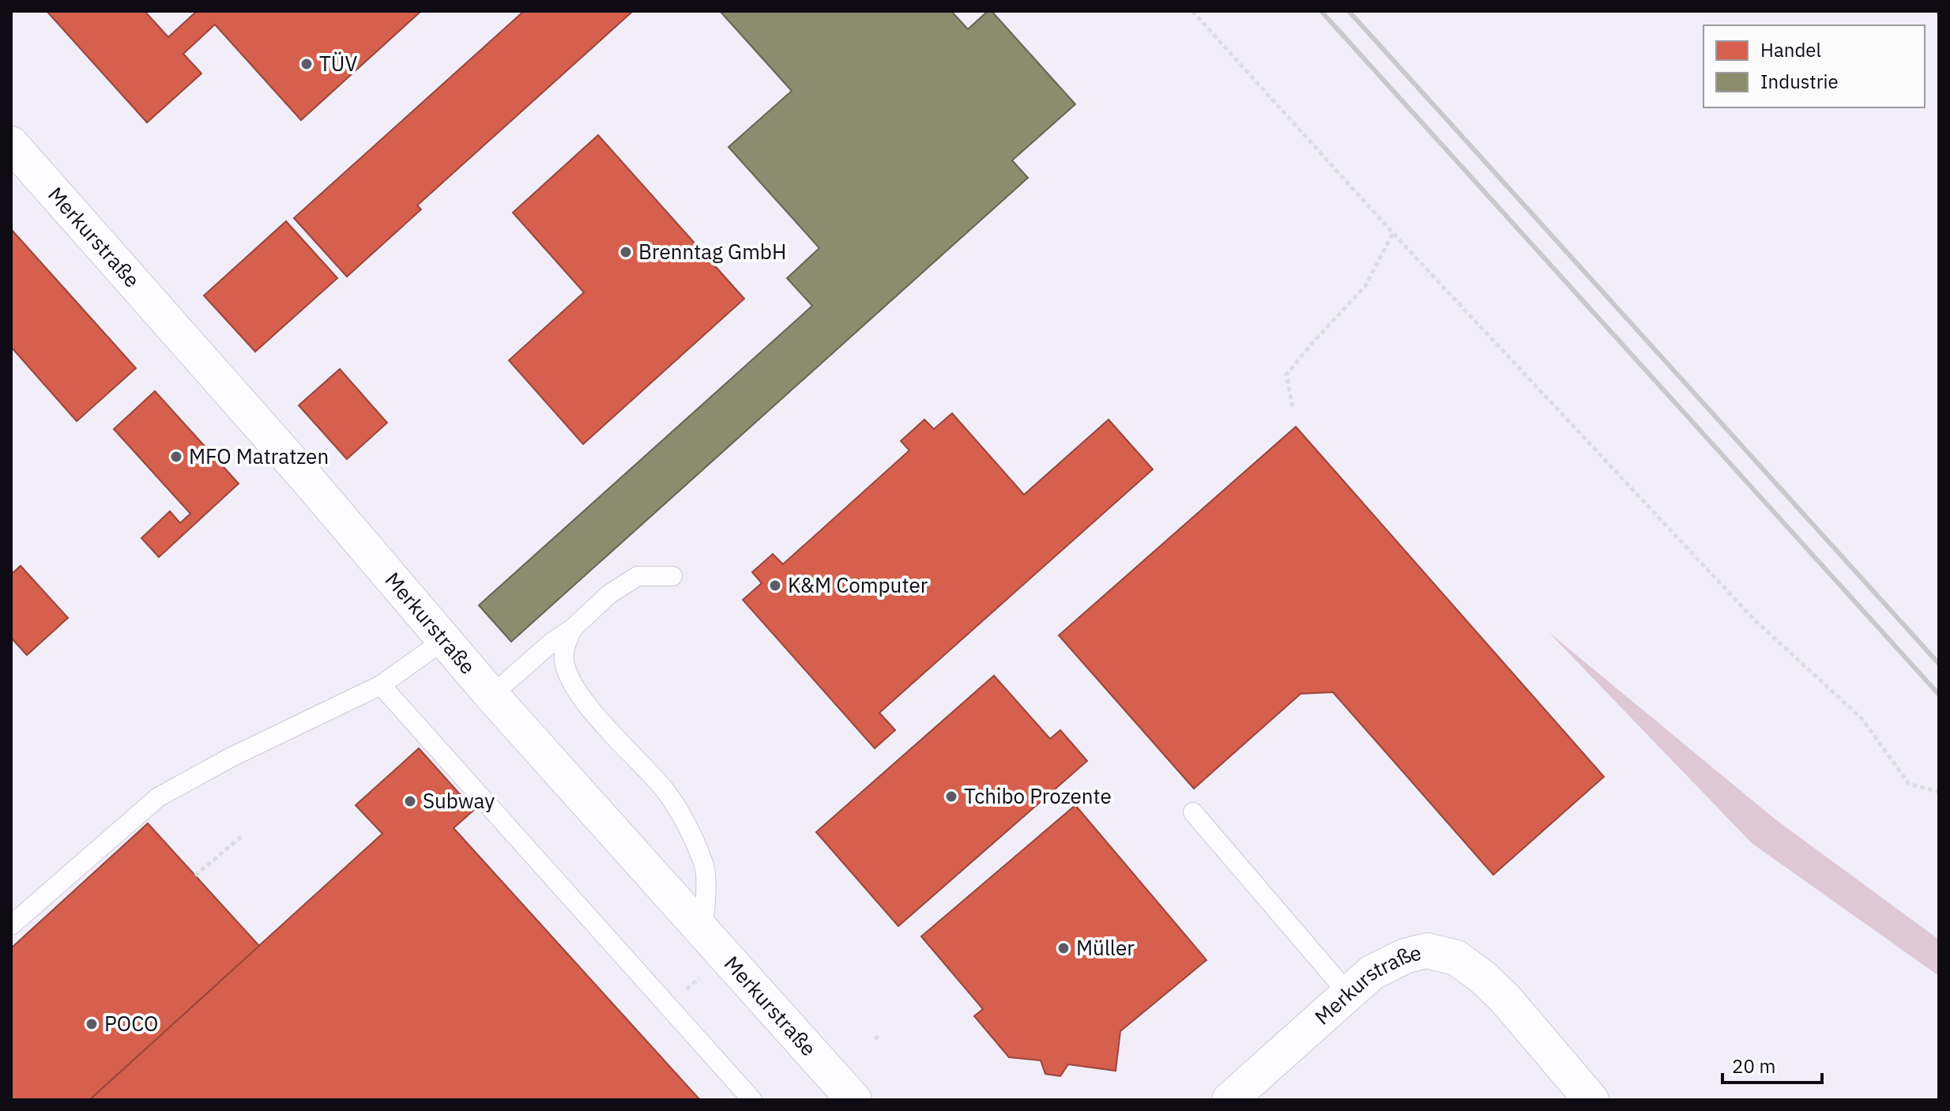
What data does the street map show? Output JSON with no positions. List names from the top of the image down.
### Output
{
  "streets": {
    "street": ["Merkurstraße"]
  },
  "places": [
    "TÜV",
    "Brenntag GmbH",
    "MFO Matratzen",
    "K&M Computer",
    "Tchibo Prozente",
    "Subway",
    "Müller",
    "POCO"
  ],
  "legend": ["Handel", "Industrie"],
  "scale_bar": "20 m"
}
